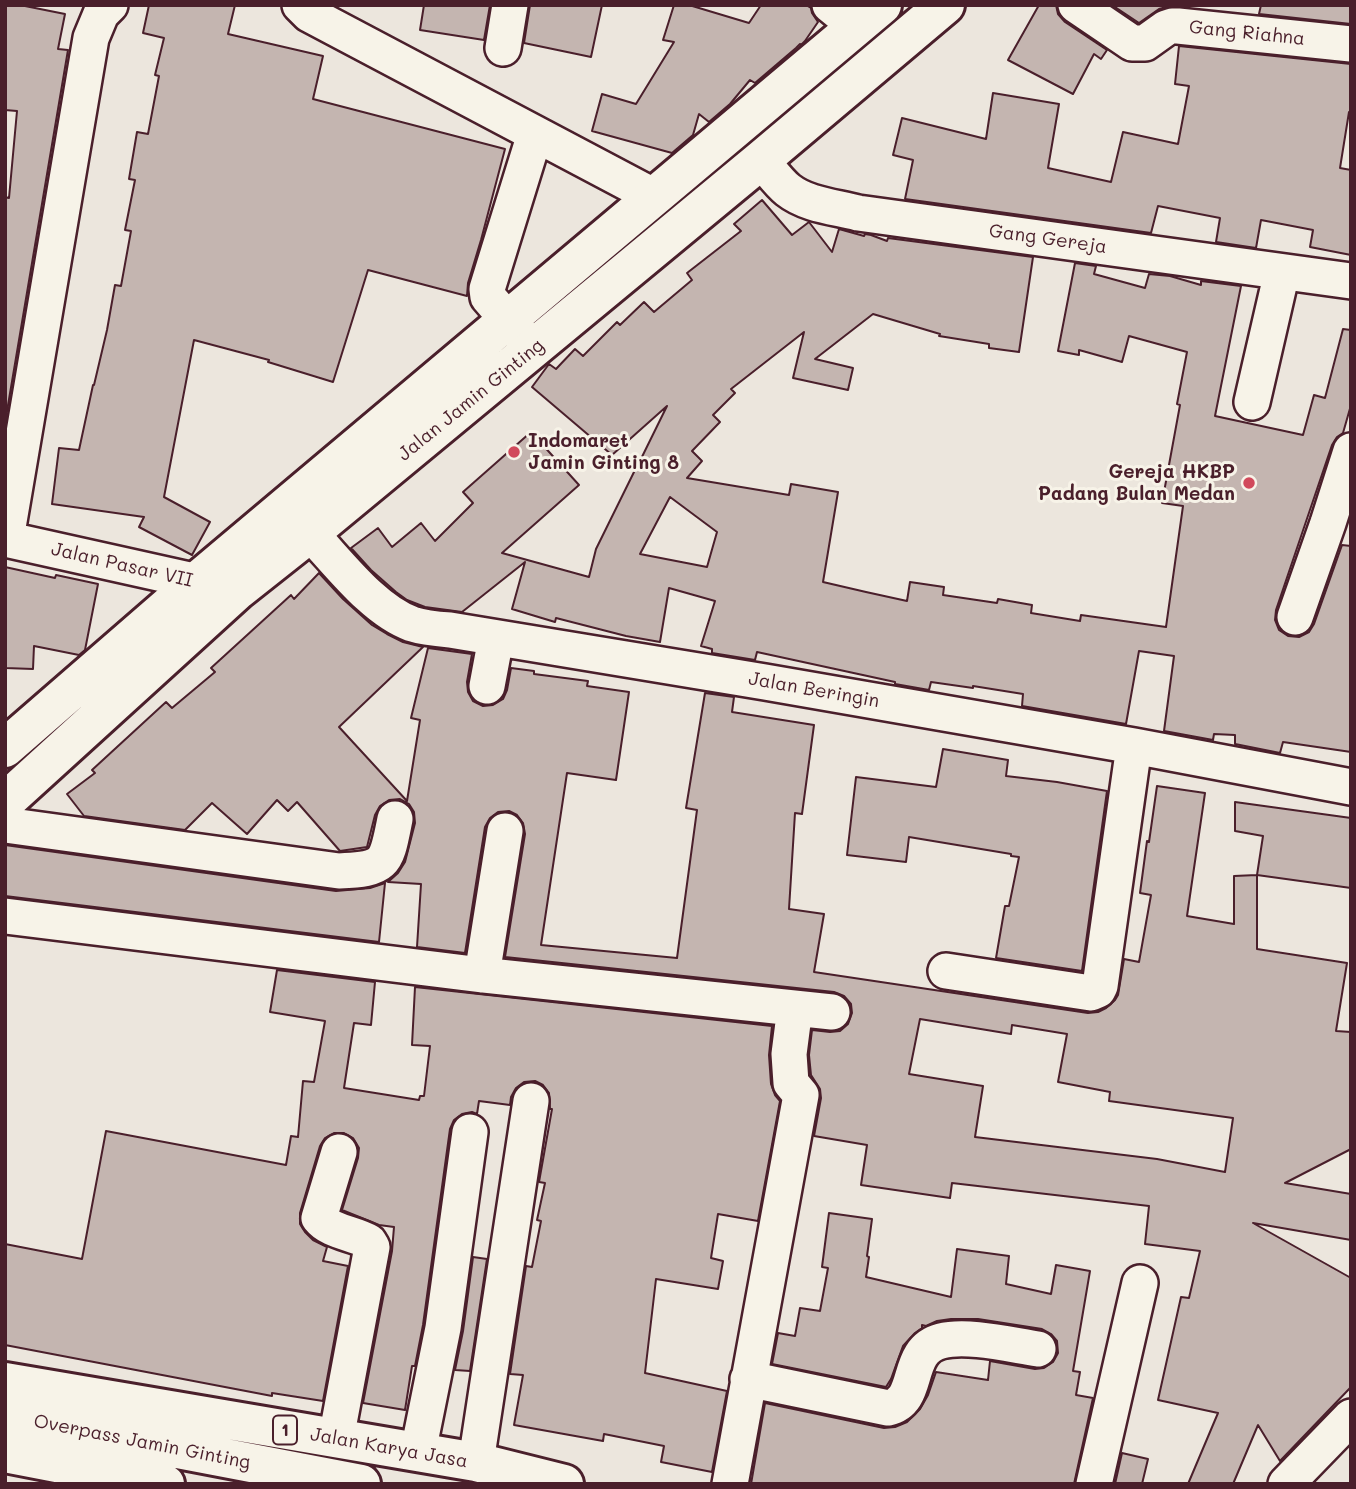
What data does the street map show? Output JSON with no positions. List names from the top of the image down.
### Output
{
  "streets": {
    "main road": [
      "Jalan Jamin Ginting",
      "1",
      "Overpass Jamin Ginting",
      "Jalan Karya Jasa"
    ],
    "street": [
      "Gang Riahna",
      "Gang Gereja",
      "Jalan Pasar VII",
      "Jalan Beringin"
    ]
  },
  "crossings": [
    ["Gang Gereja", "Jalan Jamin Ginting"],
    ["Jalan Jamin Ginting", "Jalan Pasar VII"],
    ["Jalan Jamin Ginting", "Jalan Beringin"]
  ],
  "places": ["Indomaret Jamin Ginting 8", "Gereja HKBP Padang Bulan Medan"]
}
